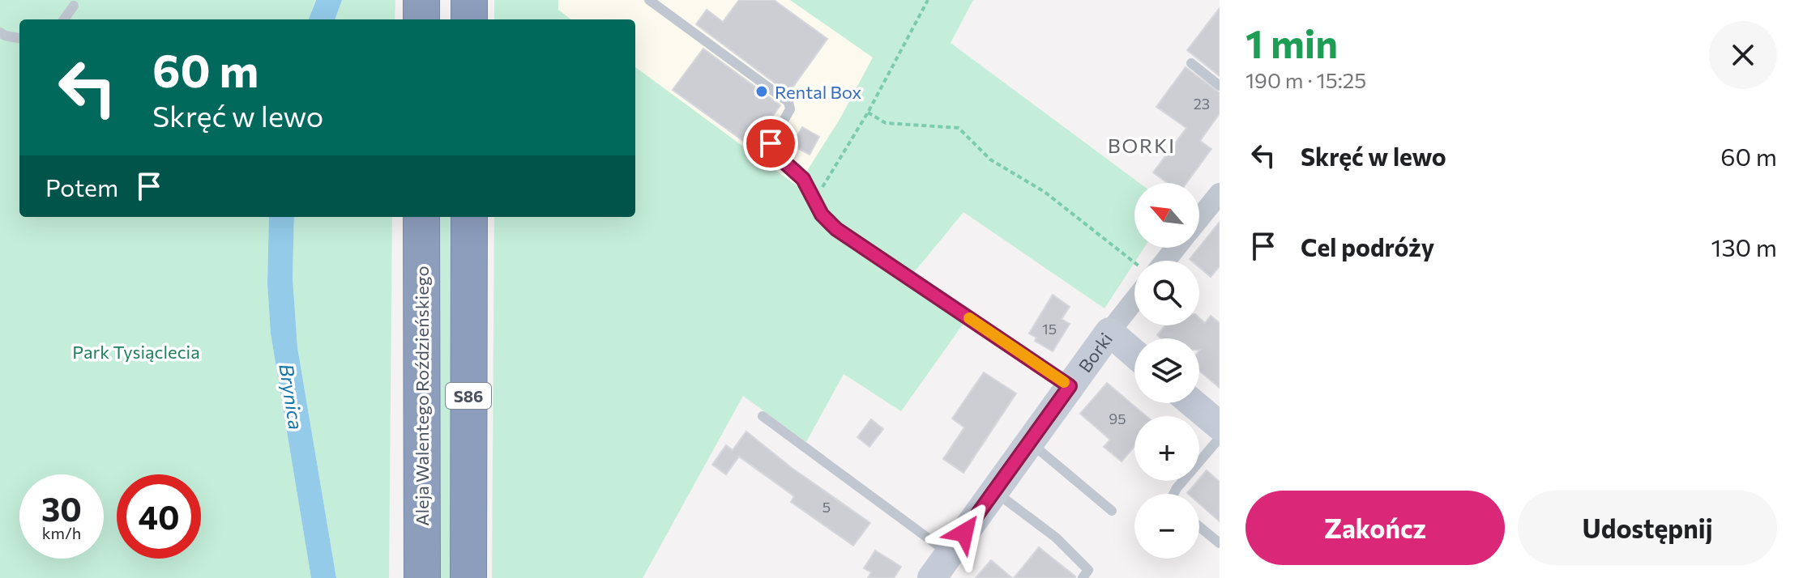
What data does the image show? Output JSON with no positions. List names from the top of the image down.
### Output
{
  "streets": {
    "highway": ["Aleja Walentego Roździeńskiego", "S86"],
    "street": ["Borki"]
  },
  "districts": ["BORKI"],
  "water": ["Brynica"],
  "parks": ["Park Tysiąclecia"],
  "places": ["Rental Box"],
  "house_numbers": [
    "23",
    "15",
    "95",
    "5"
  ],
  "north": "top left",
  "page": {
    "heading": ["1 min", "190 m · 15:25"],
    "turn": ["60 m", "Skręć w lewo"],
    "list": [
      {
        "name": "Skręć w lewo",
        "value": "60 m"
      },
      {
        "name": "Cel podróży",
        "value": "130 m"
      }
    ],
    "then": "Potem",
    "map_buttons": ["+", "−"],
    "speed": "30 km/h",
    "limit": "40",
    "buttons": ["Zakończ", "Udostępnij"]
  }
}
